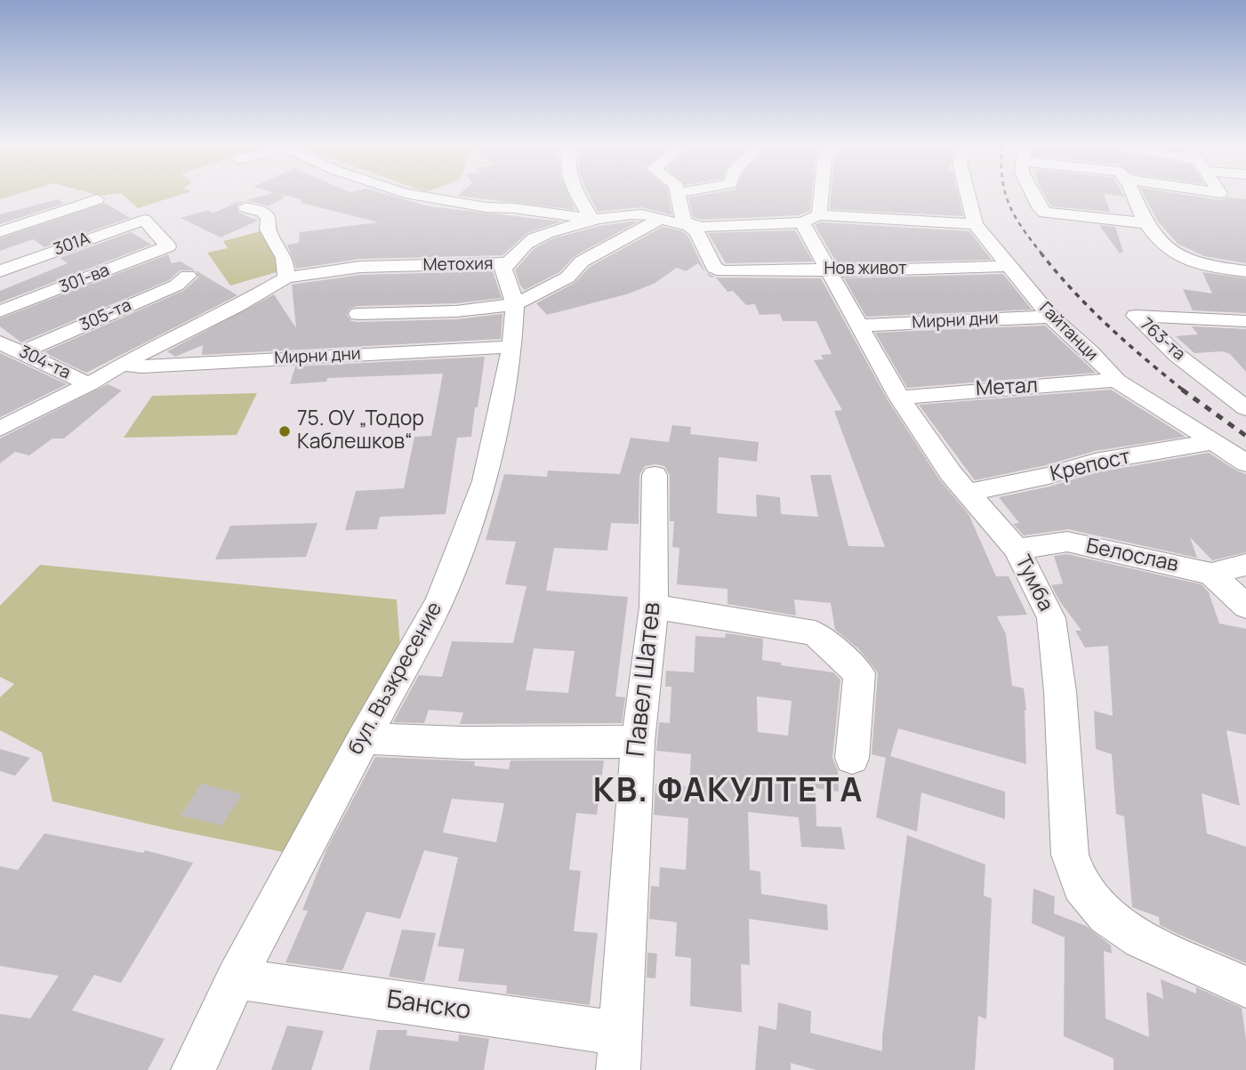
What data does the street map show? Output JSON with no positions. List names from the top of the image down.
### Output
{
  "streets": {
    "street": [
      "301А",
      "Метохия",
      "Нов живот",
      "301-ва",
      "305-та",
      "Мирни дни",
      "Гайтанци",
      "763-та",
      "304-та",
      "Метал",
      "Крепост",
      "Белослав",
      "Тумба",
      "бул. Възкресение",
      "Павел Шатев",
      "Банско"
    ]
  },
  "crossings": [
    ["301А", "301-ва"],
    ["Метохия", "Нов живот"],
    ["Метохия", "Мирни дни"],
    ["Метохия", "Гайтанци"],
    ["Метохия", "304-та"],
    ["Метохия", "Тумба"],
    ["Метохия", "бул. Възкресение"],
    ["Нов живот", "Гайтанци"],
    ["Нов живот", "Тумба"],
    ["305-та", "304-та"],
    ["Мирни дни", "Гайтанци"],
    ["Мирни дни", "Тумба"],
    ["Мирни дни", "бул. Възкресение"],
    ["Гайтанци", "Метал"],
    ["Гайтанци", "Крепост"],
    ["Метал", "Тумба"],
    ["Крепост", "Тумба"],
    ["Белослав", "Тумба"],
    ["бул. Възкресение", "Банско"],
    ["Павел Шатев", "Банско"]
  ],
  "districts": ["КВ. ФАКУЛТЕТА"],
  "places": ["75. ОУ „Тодор Каблешков“"]
}
